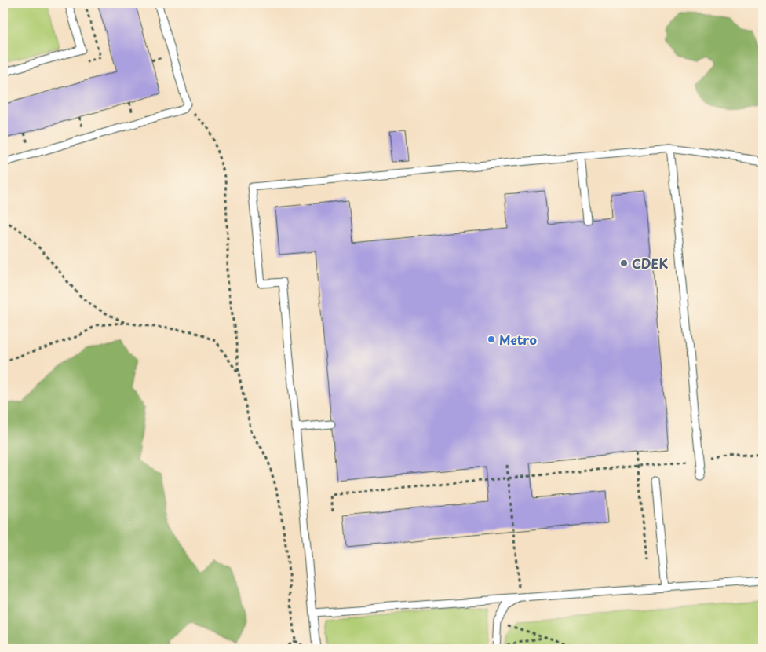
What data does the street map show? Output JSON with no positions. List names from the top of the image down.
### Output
{
  "places": ["CDEK", "Metro"]
}
